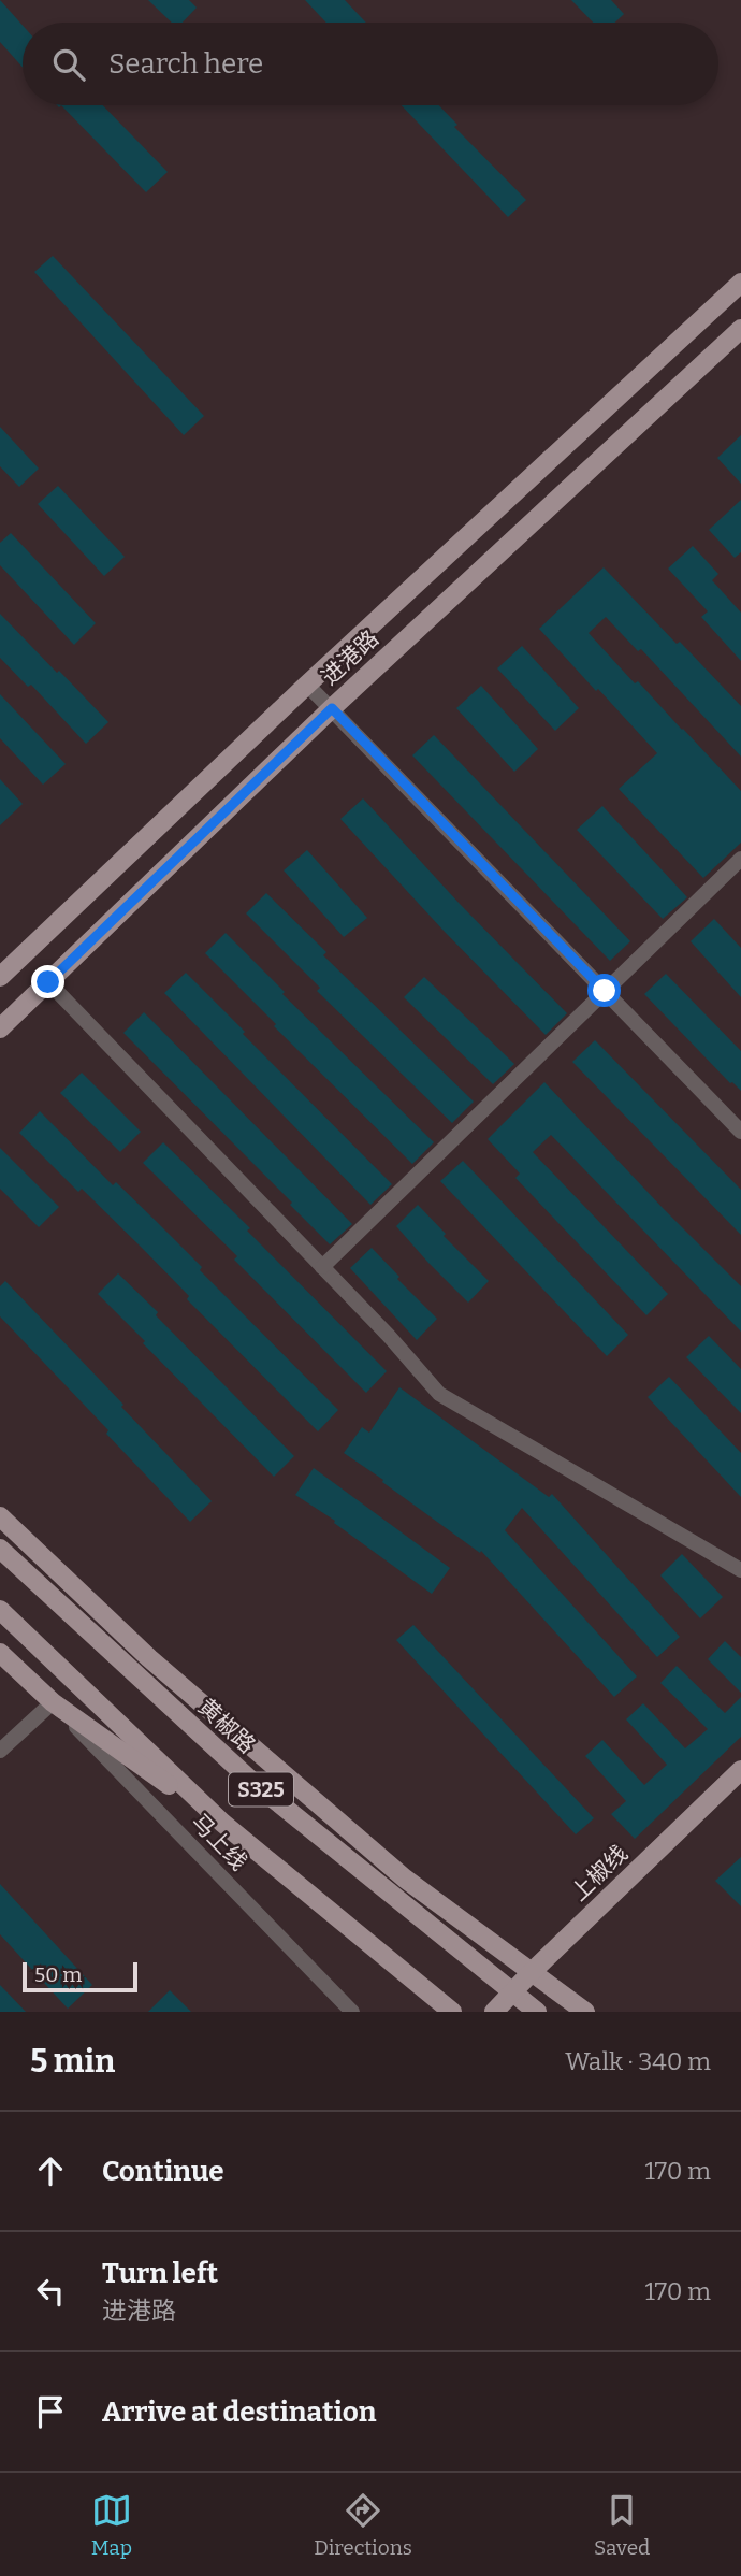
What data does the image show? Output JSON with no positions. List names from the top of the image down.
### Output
{
  "streets": {
    "main road": [
      "进港路",
      "黄椒路",
      "S325",
      "上椒线"
    ],
    "street": ["马上线"]
  },
  "crossings": [
    ["黄椒路", "上椒线"]
  ],
  "scale_bar": "50 m",
  "page": {
    "search": "Search here",
    "scale": "50 m",
    "heading": ["5 min", "Walk · 340 m"],
    "list": [
      ["Continue", "170 m"],
      ["Turn left", "进港路", "170 m"],
      "Arrive at destination"
    ],
    "nav": ["Map", "Directions", "Saved"]
  }
}
